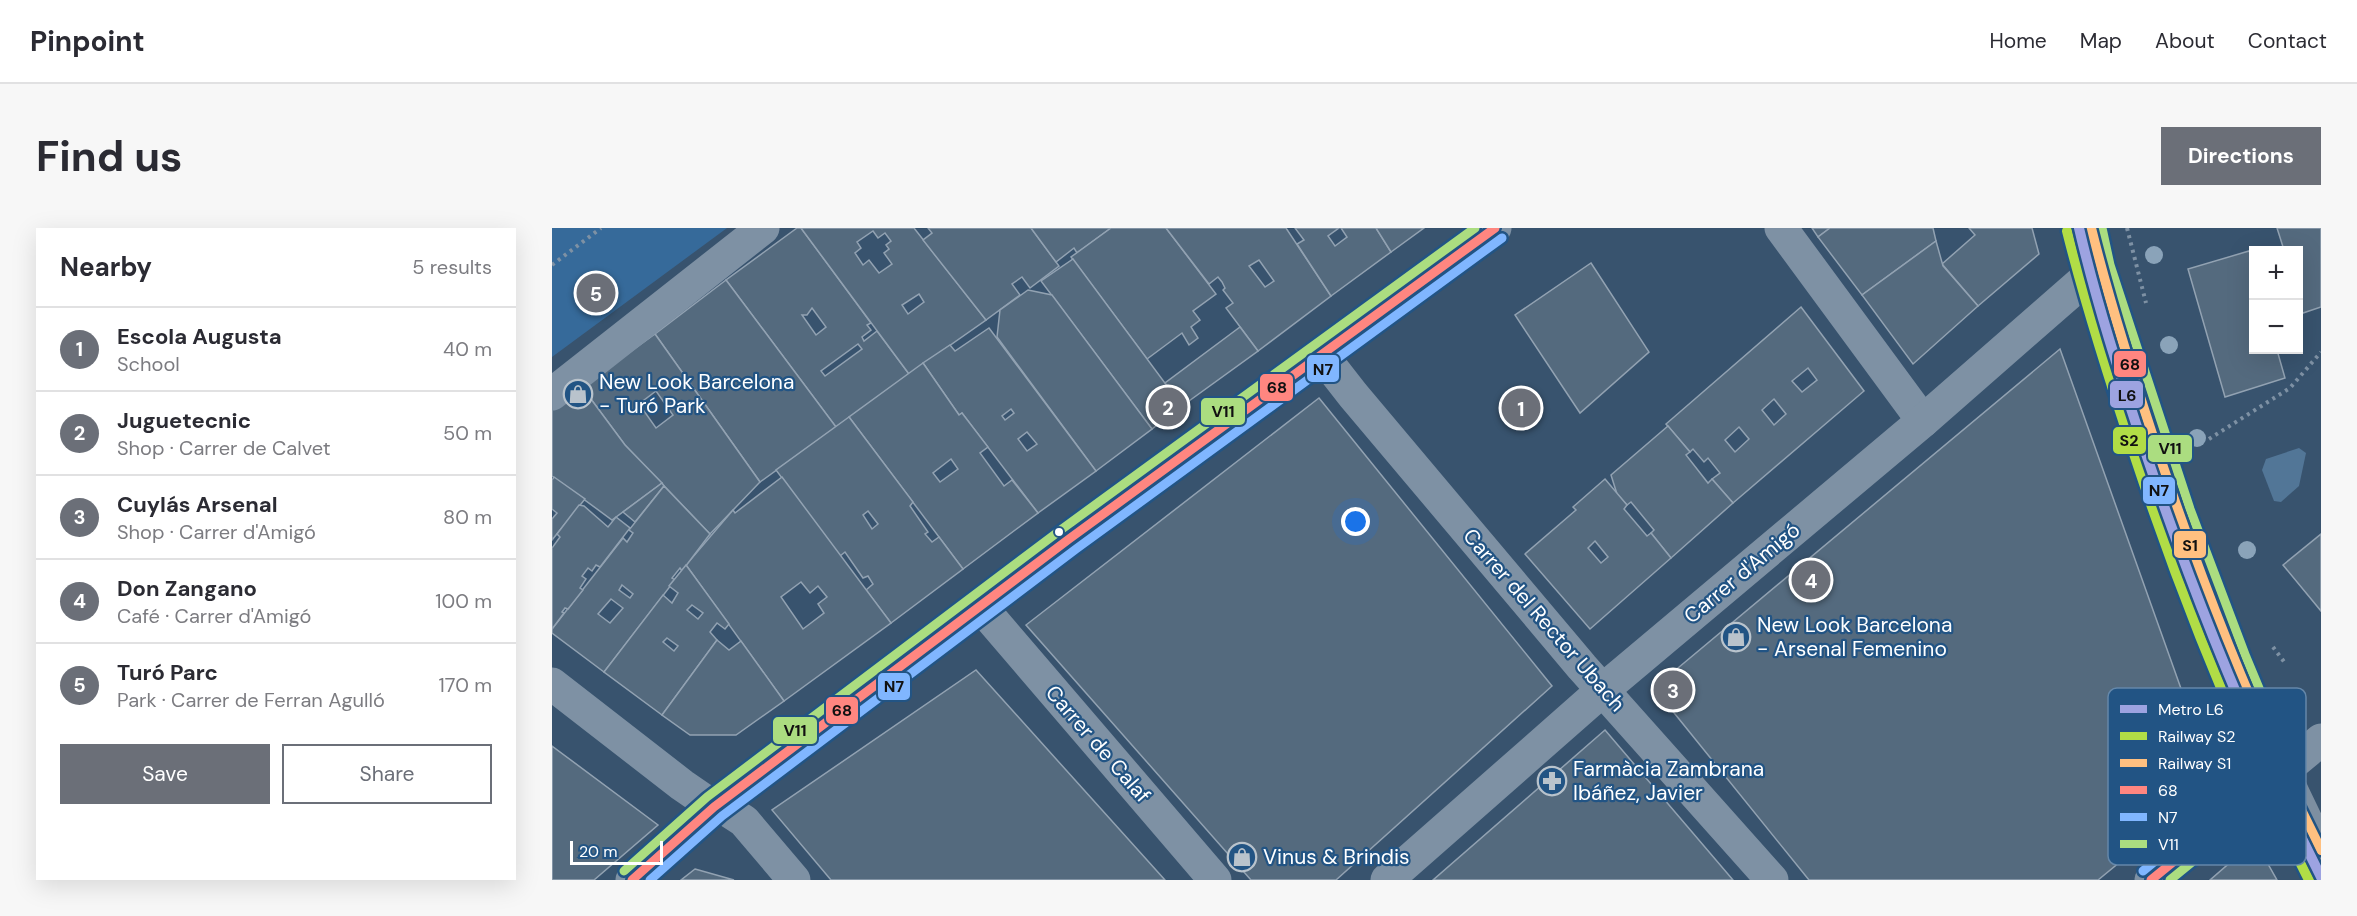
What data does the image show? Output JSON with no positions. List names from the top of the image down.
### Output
{
  "streets": {
    "street": ["Carrer d'Amigó", "Carrer del Rector Ubach", "Carrer de Calaf"]
  },
  "crossings": [
    ["Carrer d'Amigó", "Carrer del Rector Ubach"]
  ],
  "places": {
    "shop": ["New Look Barcelona - Turó Park", "New Look Barcelona - Arsenal Femenino", "Vinus & Brindis"],
    "pharmacy": ["Farmàcia Zambrana Ibáñez, Javier"]
  },
  "lines": [
    "metro line L6",
    "rail line S1",
    "transit line 68",
    "transit line V11",
    "transit line N7",
    "rail line S2"
  ],
  "legend": [
    "Metro L6",
    "Railway S2",
    "Railway S1",
    "68",
    "N7",
    "V11"
  ],
  "scale_bar": "20 m",
  "page": {
    "header": "Pinpoint",
    "nav": [
      "Home",
      "Map",
      "About",
      "Contact"
    ],
    "buttons": [
      "Directions",
      ["Save", "Share"]
    ],
    "title": "Find us",
    "heading": ["Nearby", "5 results"],
    "map_buttons": ["+", "−"],
    "pins": [
      "5",
      "2",
      "1",
      "4",
      "3"
    ],
    "list": [
      {
        "mark": "1",
        "name": "Escola Augusta",
        "note": "School",
        "value": "40 m"
      },
      {
        "mark": "2",
        "name": "Juguetecnic",
        "note": "Shop · Carrer de Calvet",
        "value": "50 m"
      },
      {
        "mark": "3",
        "name": "Cuylás Arsenal",
        "note": "Shop · Carrer d'Amigó",
        "value": "80 m"
      },
      {
        "mark": "4",
        "name": "Don Zangano",
        "note": "Café · Carrer d'Amigó",
        "value": "100 m"
      },
      {
        "mark": "5",
        "name": "Turó Parc",
        "note": "Park · Carrer de Ferran Agulló",
        "value": "170 m"
      }
    ],
    "scale": "20 m"
  }
}
